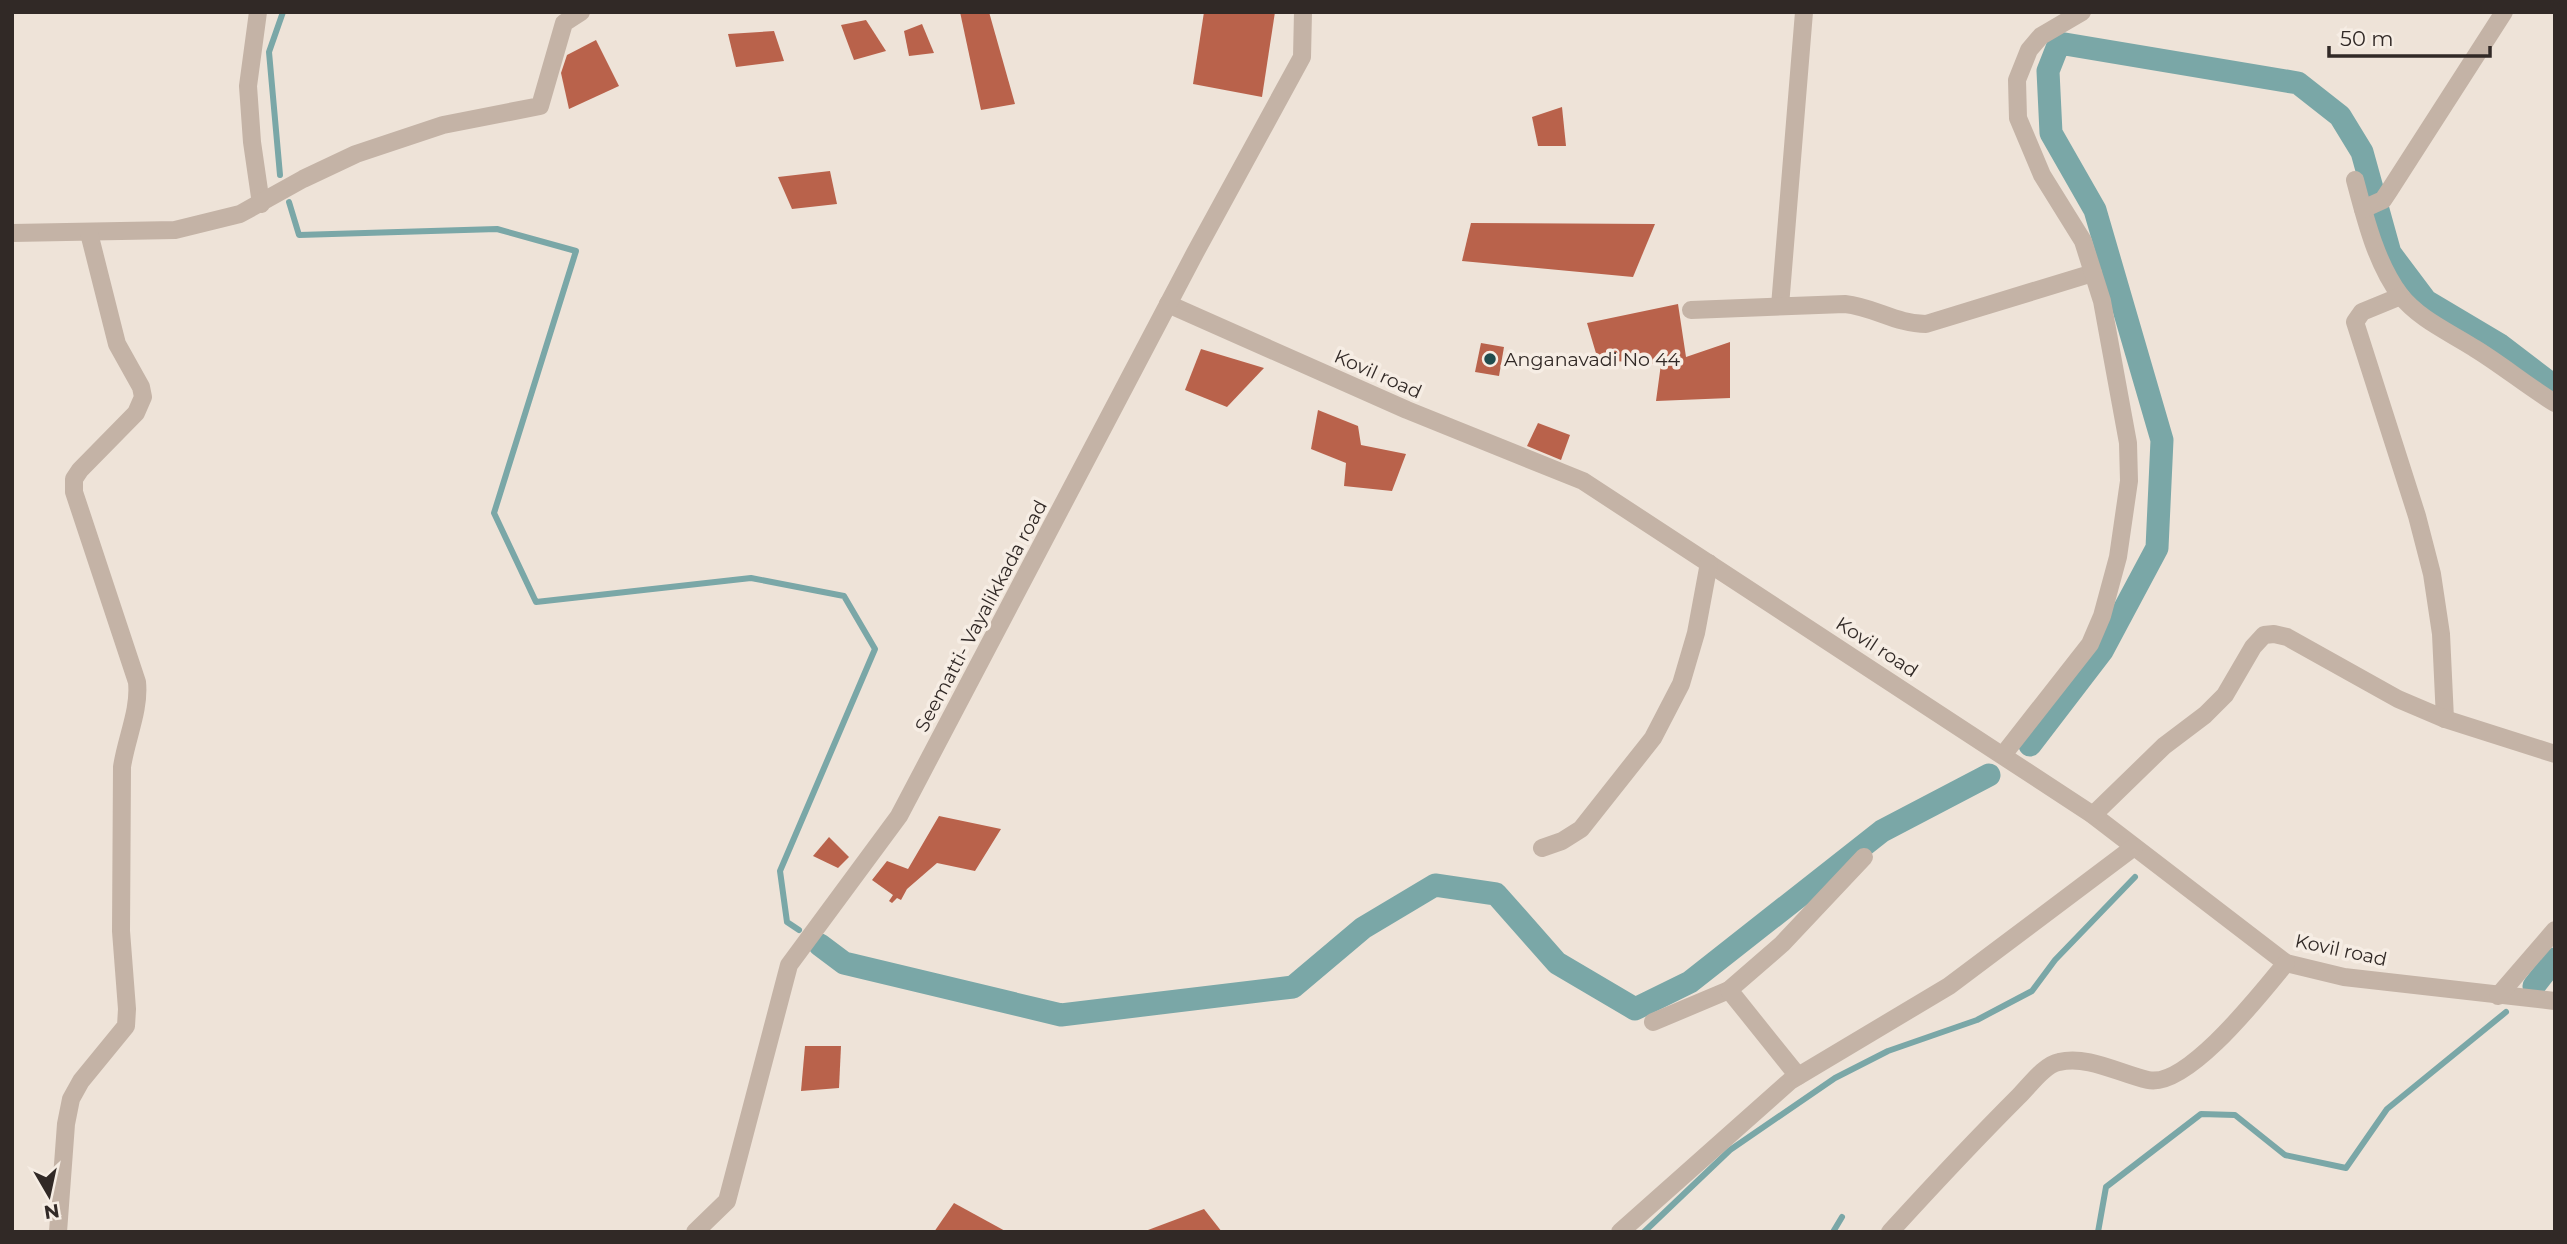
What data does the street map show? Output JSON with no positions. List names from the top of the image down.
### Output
{
  "streets": {
    "street": ["Kovil road", "Seematti- Vayalikkada road"]
  },
  "crossings": [
    ["Kovil road", "Seematti- Vayalikkada road"]
  ],
  "places": ["Anganavadi No 44"],
  "scale_bar": "50 m",
  "north": "bottom"
}
